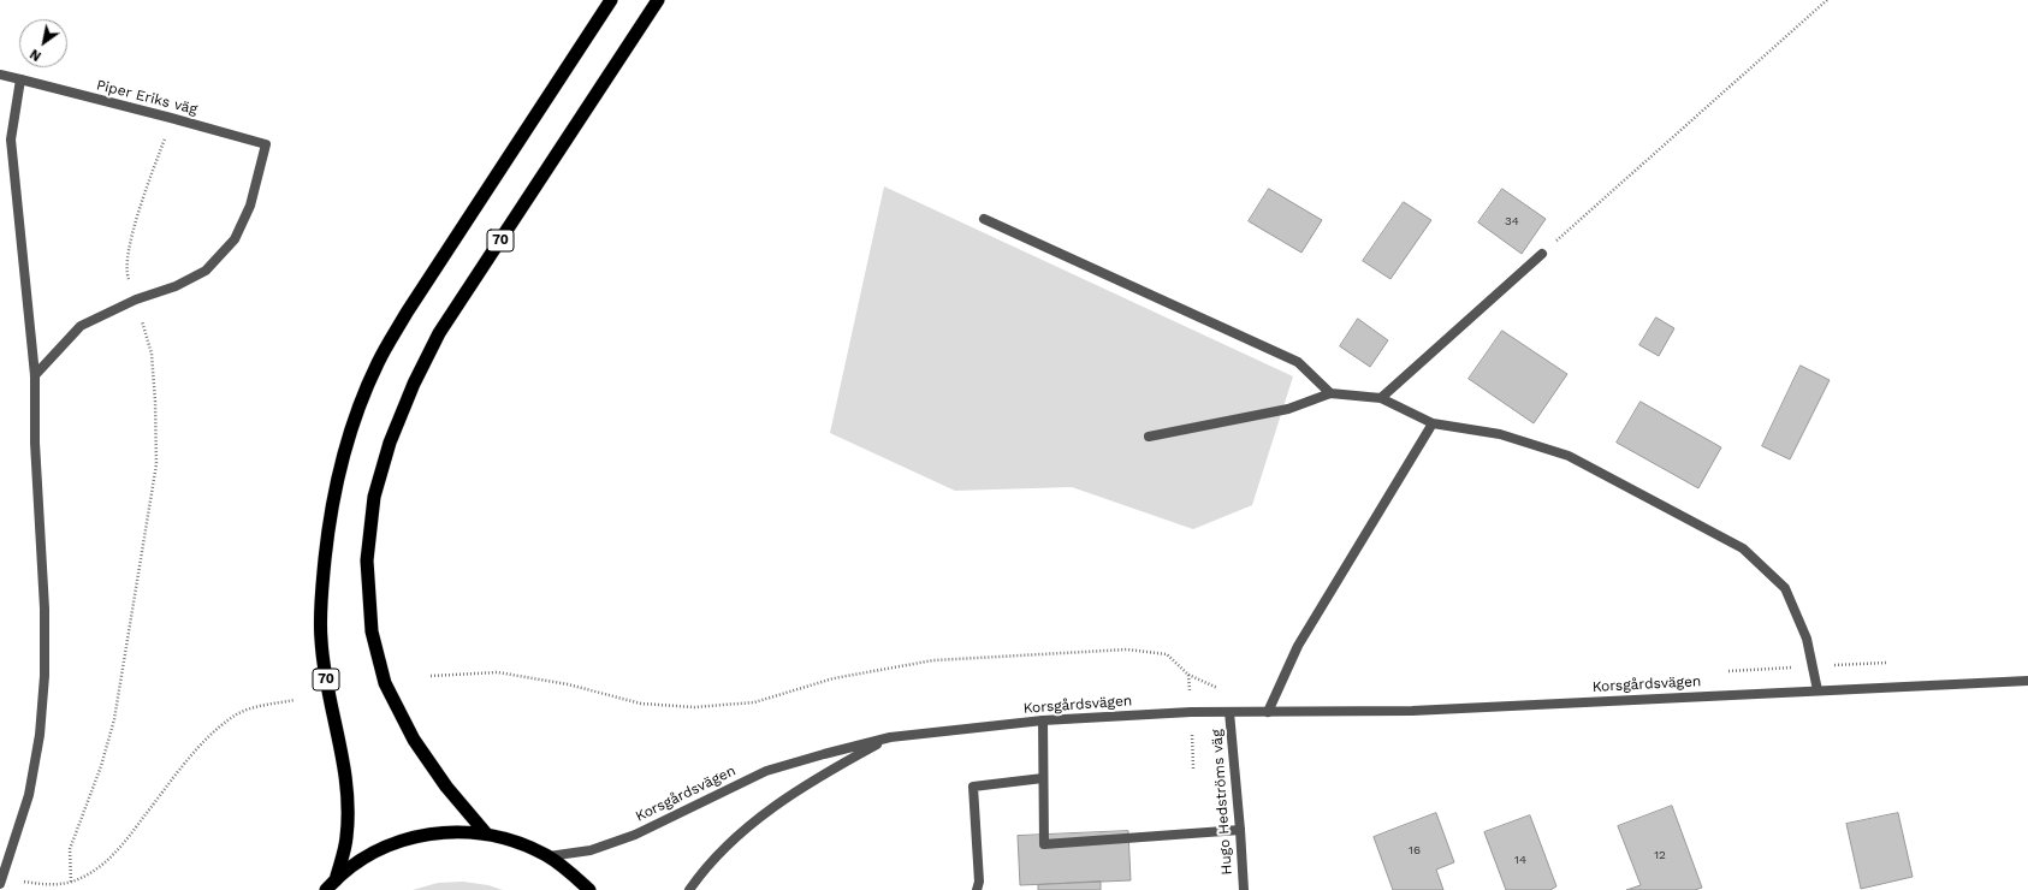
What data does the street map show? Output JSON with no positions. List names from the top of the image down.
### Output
{
  "streets": {
    "highway": ["70"],
    "street": ["Piper Eriks väg", "Korsgårdsvägen", "Hugo Hedströms väg"]
  },
  "crossings": [
    ["70", "Korsgårdsvägen"],
    ["Korsgårdsvägen", "Hugo Hedströms väg"]
  ],
  "house_numbers": [
    "34",
    "16",
    "12",
    "14"
  ],
  "north": "bottom left"
}
